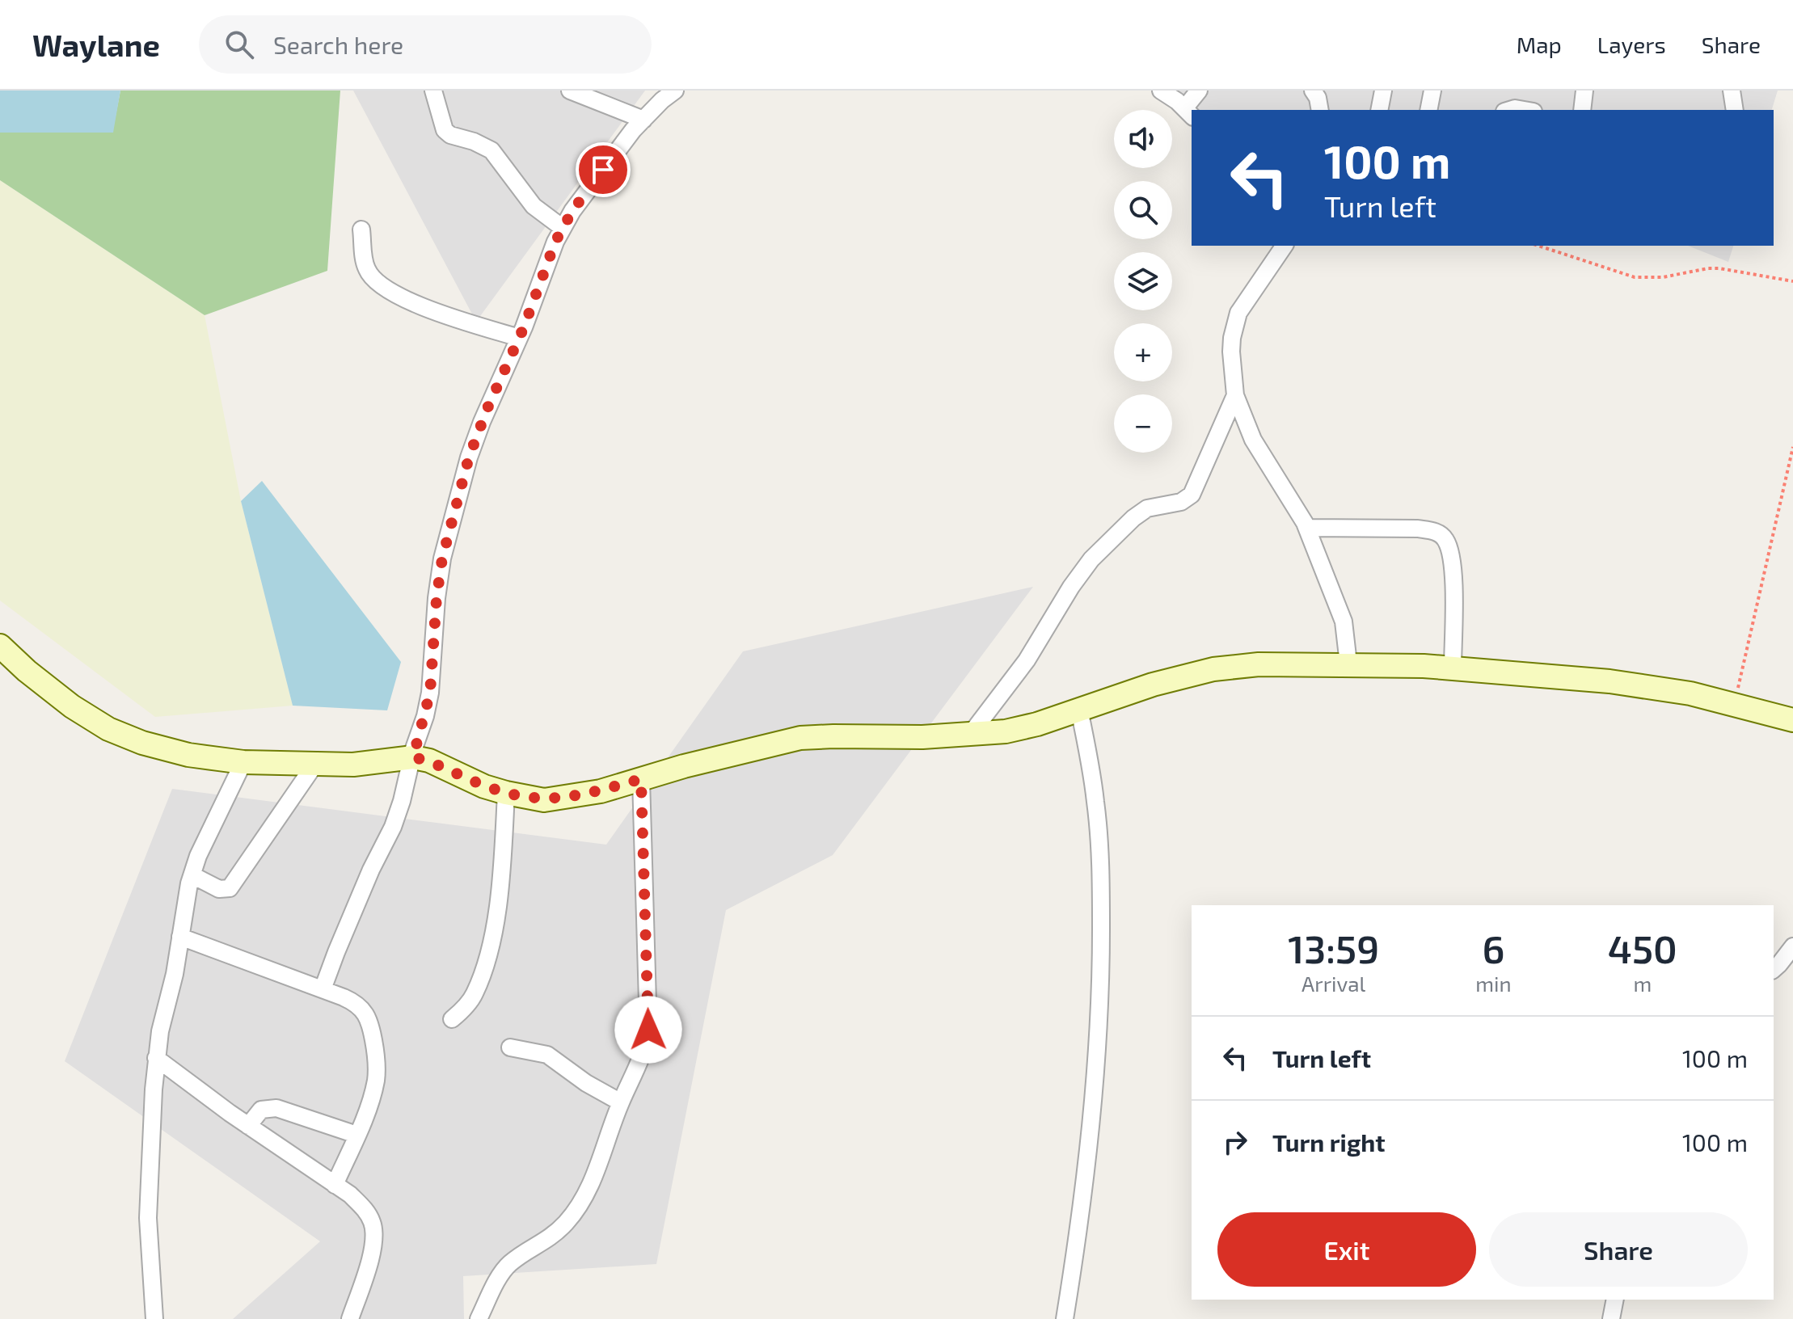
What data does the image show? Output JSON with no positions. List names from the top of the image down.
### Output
{
  "page": {
    "header": "Waylane",
    "search": "Search here",
    "nav": ["Map", "Layers", "Share"],
    "map_buttons": ["+", "−"],
    "turn": ["100 m", "Turn left"],
    "eta": [
      "13:59",
      "Arrival",
      "6",
      "min",
      "450",
      "m"
    ],
    "list": [
      {
        "name": "Turn left",
        "value": "100 m"
      },
      {
        "name": "Turn right",
        "value": "100 m"
      }
    ],
    "buttons": ["Exit", "Share"]
  }
}
